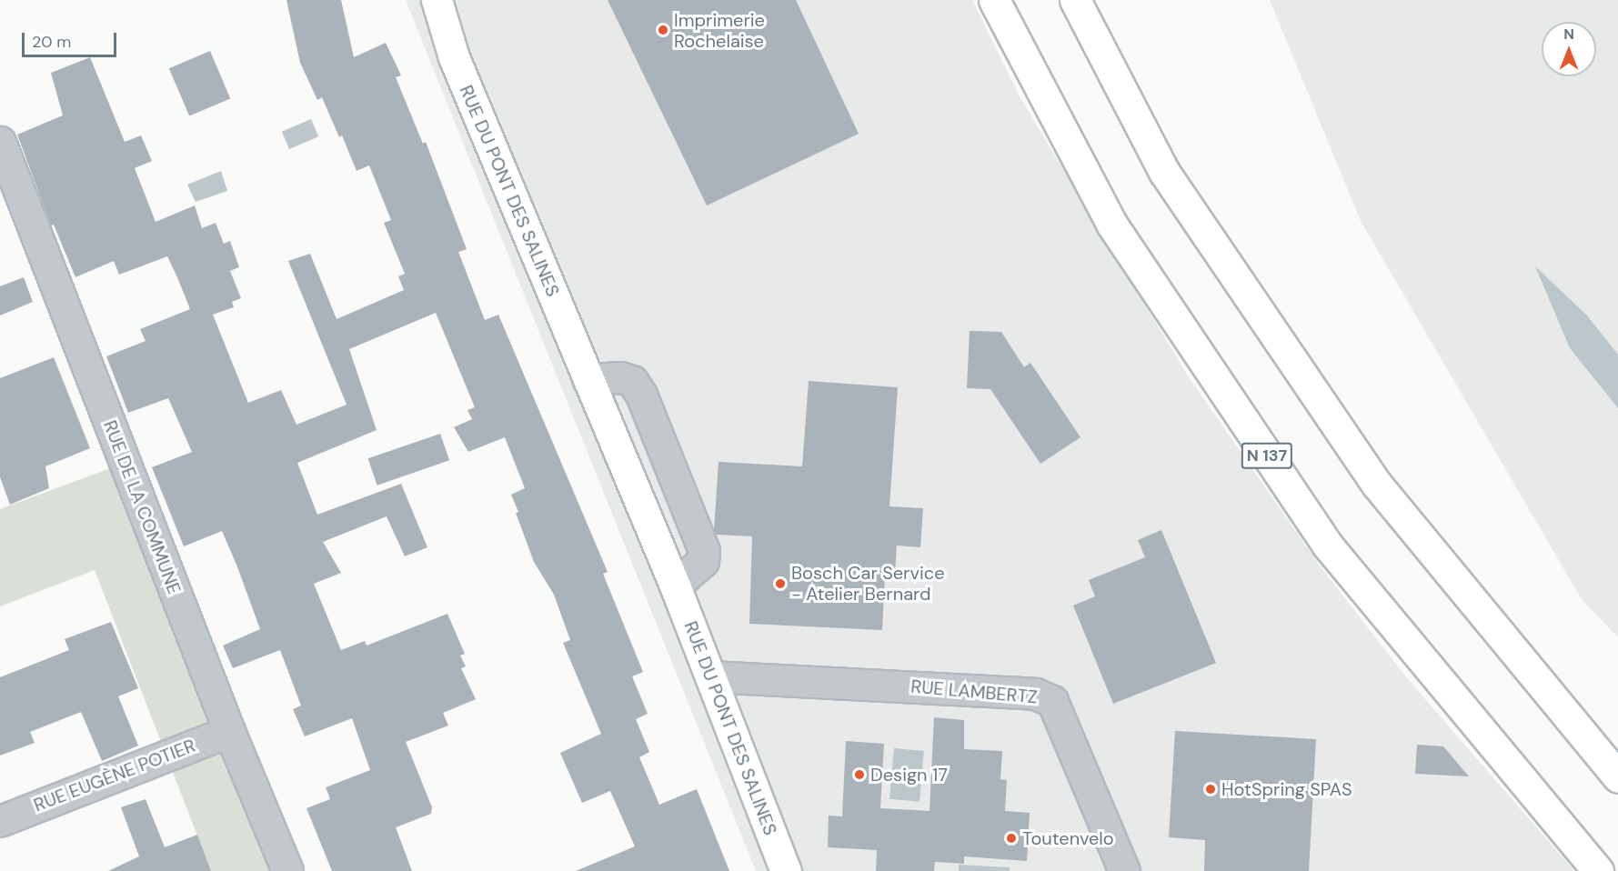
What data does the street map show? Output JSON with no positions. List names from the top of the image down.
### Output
{
  "streets": {
    "main road": ["RUE DU PONT DES SALINES", "N 137"],
    "street": ["RUE DE LA COMMUNE", "RUE LAMBERTZ", "RUE EUGÈNE POTIER"]
  },
  "crossings": [
    ["RUE DU PONT DES SALINES", "RUE LAMBERTZ"],
    ["RUE DE LA COMMUNE", "RUE EUGÈNE POTIER"]
  ],
  "places": [
    "Imprimerie Rochelaise",
    "Bosch Car Service - Atelier Bernard",
    "Design 17",
    "HotSpring SPAS",
    "Toutenvelo"
  ],
  "scale_bar": "20 m",
  "north": "top"
}
